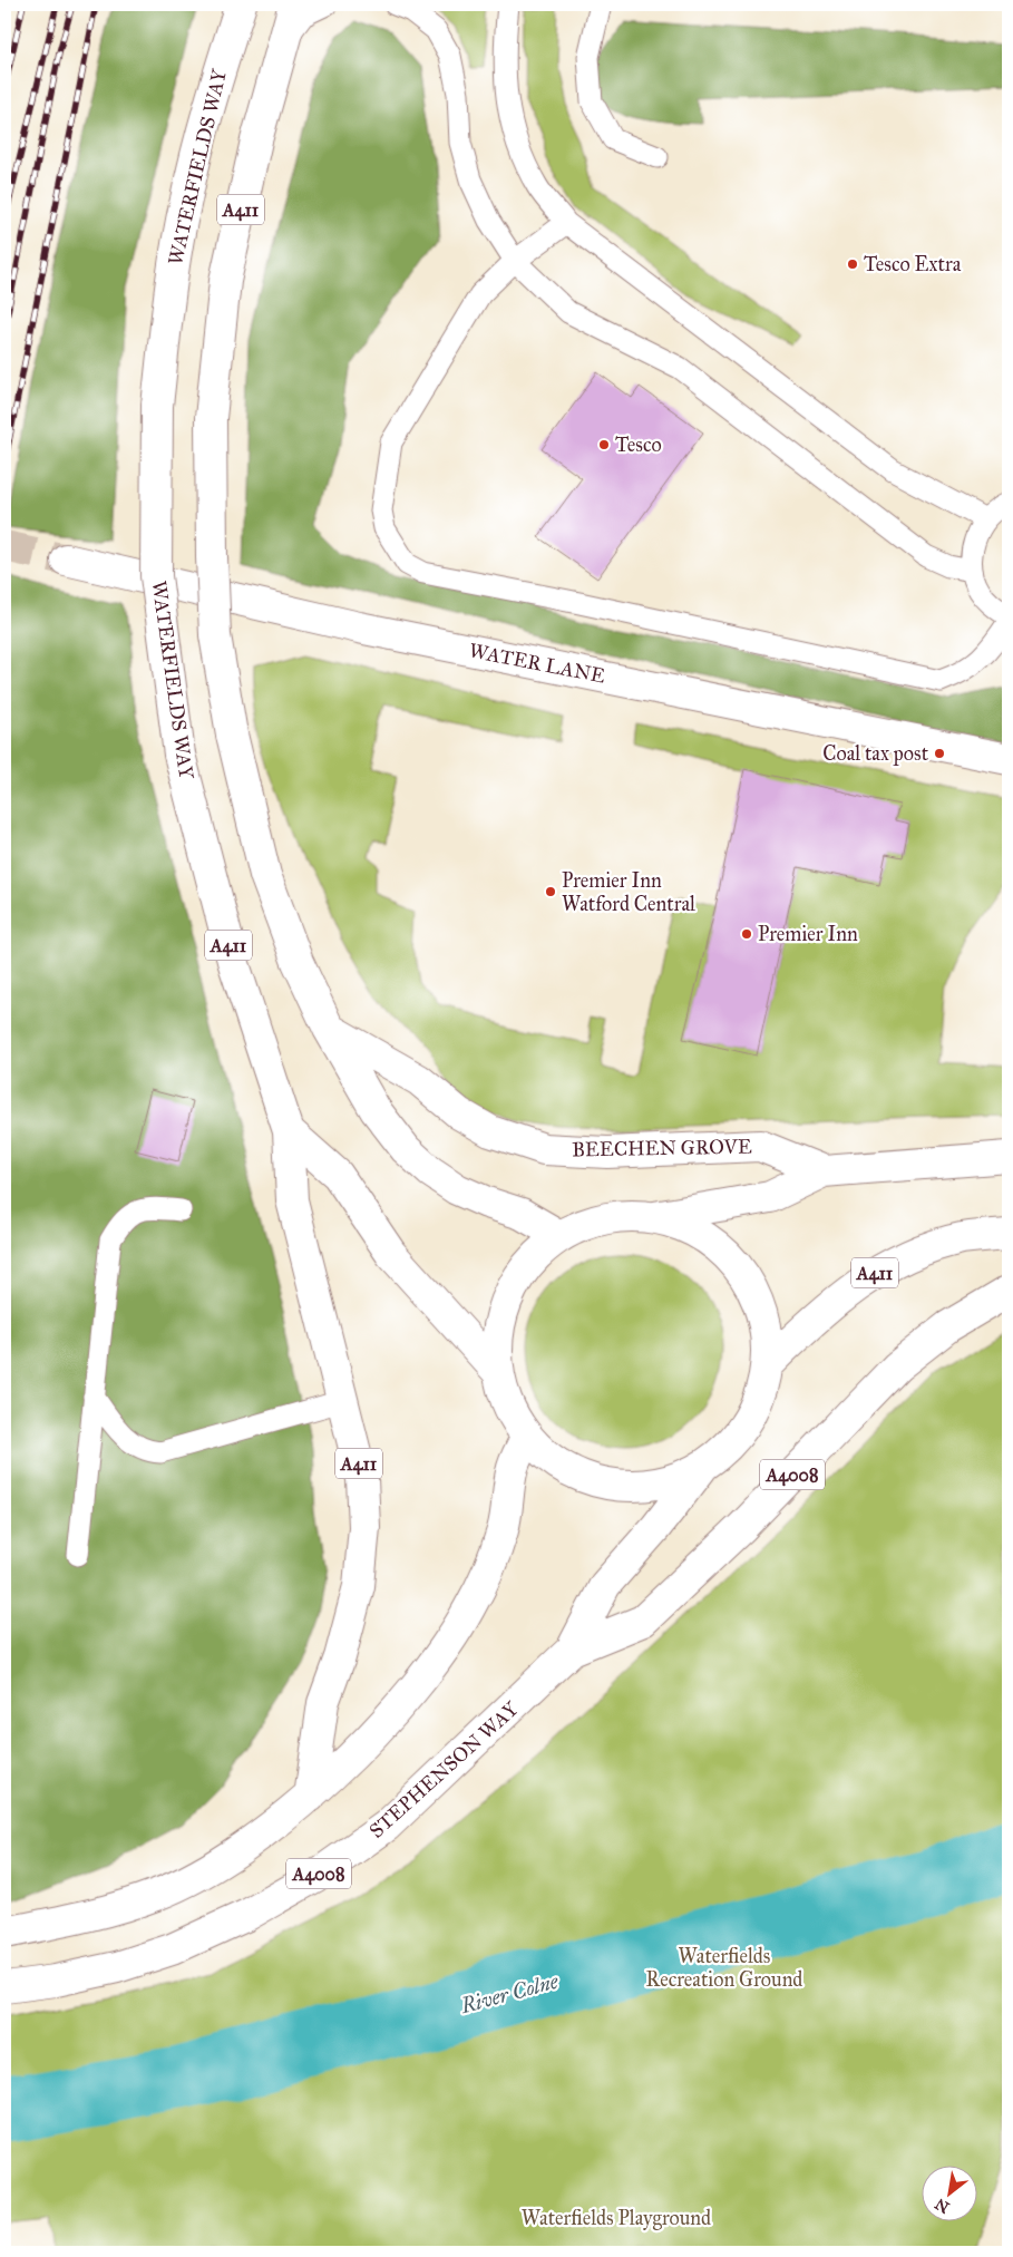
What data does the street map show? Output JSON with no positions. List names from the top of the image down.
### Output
{
  "streets": {
    "main road": [
      "WATERFIELDS WAY",
      "A411",
      "WATER LANE",
      "BEECHEN GROVE",
      "A4008",
      "STEPHENSON WAY"
    ]
  },
  "crossings": [
    ["WATERFIELDS WAY", "A411"],
    ["A411", "BEECHEN GROVE"],
    ["A4008", "STEPHENSON WAY"]
  ],
  "water": ["River Colne"],
  "parks": ["Waterfields Recreation Ground", "Waterfields Playground"],
  "places": [
    "Tesco Extra",
    "Tesco",
    "Coal tax post",
    "Premier Inn Watford Central",
    "Premier Inn"
  ],
  "north": "bottom left"
}
